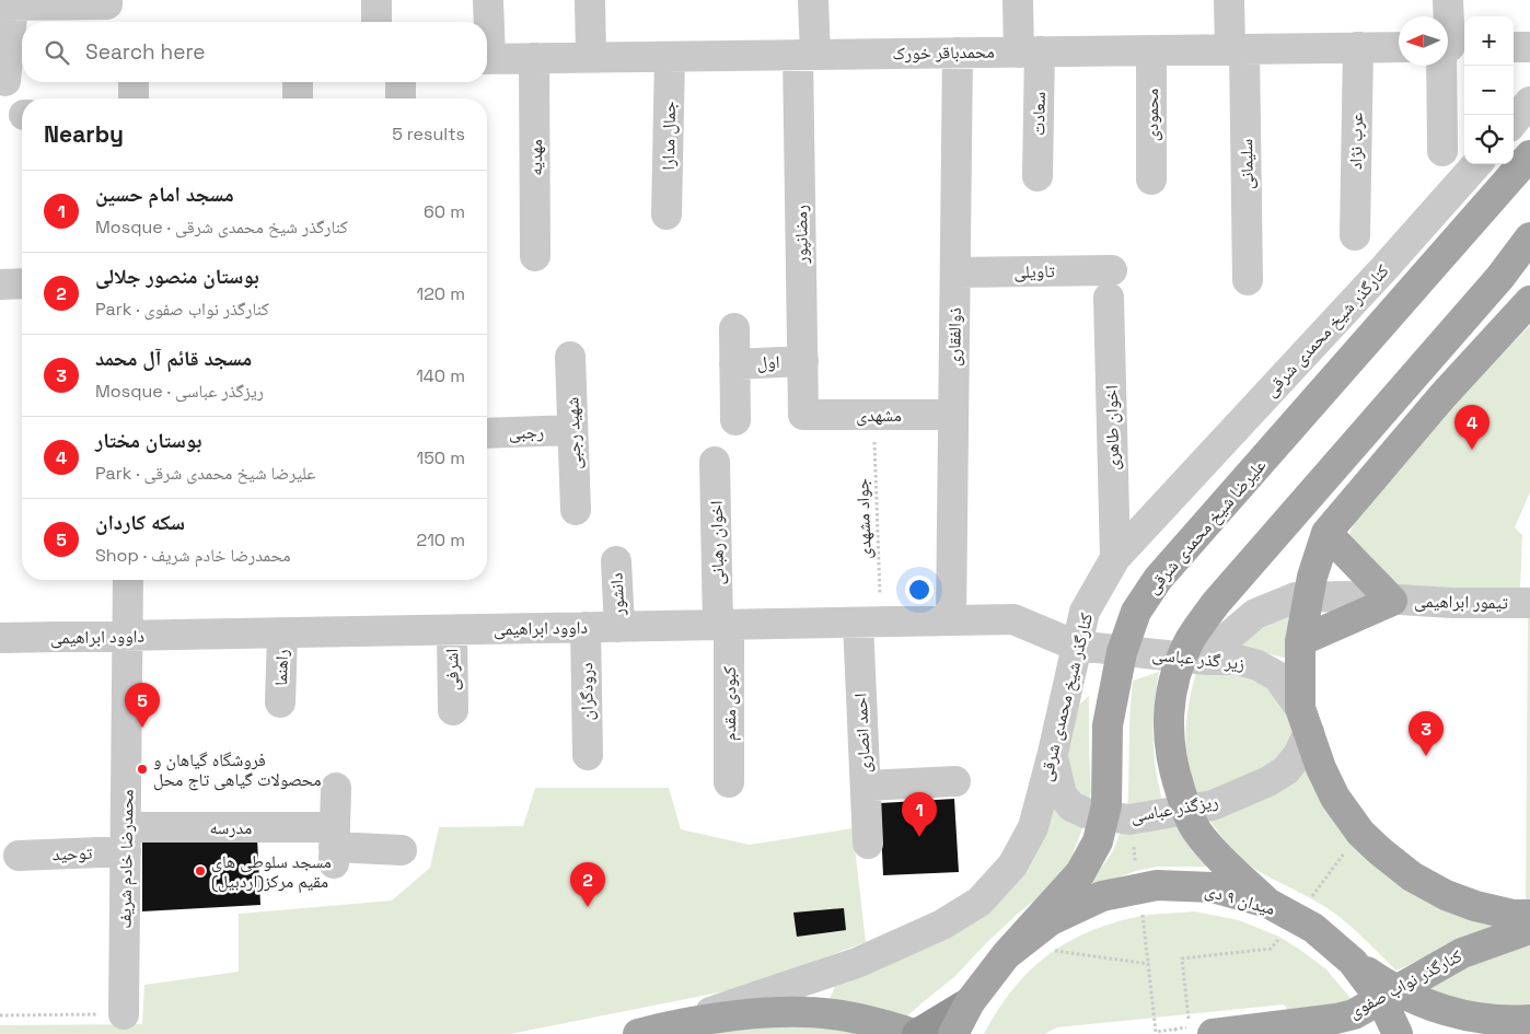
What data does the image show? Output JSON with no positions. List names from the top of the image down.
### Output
{
  "streets": {
    "main road": ["علیرضا شیخ محمدی شرقی", "میدان ۹ دی", "کنارگذر نواب صفوی"],
    "street": [
      "محمدباقر خورک",
      "سعادت",
      "محمودی",
      "جمال مدارا",
      "عرب نژاد",
      "مهدیه",
      "سلیمانی",
      "رمضانپور",
      "تاویلی",
      "کنارگذر شیخ محمدی شرقی",
      "ذوالفقاری",
      "اول",
      "مشهدی",
      "اخوان طاهری",
      "رجبی",
      "شهید رجبی",
      "اخوان رهبانی",
      "دانشور",
      "تیمور ابراهیمی",
      "داوود ابراهیمی",
      "زیر گذر عباسی",
      "راهنما",
      "اشرفی",
      "درودگران",
      "کبودی مقدم",
      "احمد انصاری",
      "ریزگذر عباسی",
      "مدرسه",
      "توحید",
      "محمدرضا خادم شریف"
    ],
    "path": ["جواد مشهدی"]
  },
  "crossings": [
    ["محمدباقر خورک", "سعادت"],
    ["محمدباقر خورک", "محمودی"],
    ["محمدباقر خورک", "جمال مدارا"],
    ["محمدباقر خورک", "عرب نژاد"],
    ["محمدباقر خورک", "مهدیه"],
    ["محمدباقر خورک", "سلیمانی"],
    ["محمدباقر خورک", "رمضانپور"],
    ["محمدباقر خورک", "ذوالفقاری"],
    ["رمضانپور", "اول"],
    ["رمضانپور", "مشهدی"],
    ["تاویلی", "ذوالفقاری"],
    ["تاویلی", "اخوان طاهری"],
    ["کنارگذر شیخ محمدی شرقی", "اخوان طاهری"],
    ["کنارگذر شیخ محمدی شرقی", "داوود ابراهیمی"],
    ["کنارگذر شیخ محمدی شرقی", "زیر گذر عباسی"],
    ["کنارگذر شیخ محمدی شرقی", "ریزگذر عباسی"],
    ["ذوالفقاری", "مشهدی"],
    ["ذوالفقاری", "داوود ابراهیمی"],
    ["مشهدی", "جواد مشهدی"],
    ["رجبی", "شهید رجبی"],
    ["جواد مشهدی", "داوود ابراهیمی"],
    ["جواد مشهدی", "احمد انصاری"],
    ["علیرضا شیخ محمدی شرقی", "میدان ۹ دی"],
    ["اخوان رهبانی", "داوود ابراهیمی"],
    ["اخوان رهبانی", "کبودی مقدم"],
    ["دانشور", "داوود ابراهیمی"],
    ["تیمور ابراهیمی", "زیر گذر عباسی"],
    ["داوود ابراهیمی", "زیر گذر عباسی"],
    ["داوود ابراهیمی", "راهنما"],
    ["داوود ابراهیمی", "اشرفی"],
    ["داوود ابراهیمی", "درودگران"],
    ["داوود ابراهیمی", "کبودی مقدم"],
    ["داوود ابراهیمی", "احمد انصاری"],
    ["داوود ابراهیمی", "محمدرضا خادم شریف"],
    ["زیر گذر عباسی", "ریزگذر عباسی"],
    ["مدرسه", "توحید"],
    ["مدرسه", "محمدرضا خادم شریف"],
    ["توحید", "محمدرضا خادم شریف"]
  ],
  "places": ["فروشگاه گیاهان و محصولات گیاهی تاج محل", "مسجد سلوطی های مقیم مرکز(اردبیل)"],
  "north": "left",
  "page": {
    "map_buttons": ["+", "−"],
    "search": "Search here",
    "heading": ["Nearby", "5 results"],
    "list": [
      {
        "mark": "1",
        "name": "مسجد امام حسین",
        "note": "Mosque · کنارگذر شیخ محمدی شرقی",
        "value": "60 m"
      },
      {
        "mark": "2",
        "name": "بوستان منصور جلالی",
        "note": "Park · کنارگذر نواب صفوی",
        "value": "120 m"
      },
      {
        "mark": "3",
        "name": "مسجد قائم آل محمد",
        "note": "Mosque · ریزگذر عباسی",
        "value": "140 m"
      },
      {
        "mark": "4",
        "name": "بوستان مختار",
        "note": "Park · علیرضا شیخ محمدی شرقی",
        "value": "150 m"
      },
      {
        "mark": "5",
        "name": "سکه کاردان",
        "note": "Shop · محمدرضا خادم شریف",
        "value": "210 m"
      }
    ],
    "pins": [
      "4",
      "5",
      "3",
      "1",
      "2"
    ]
  }
}
